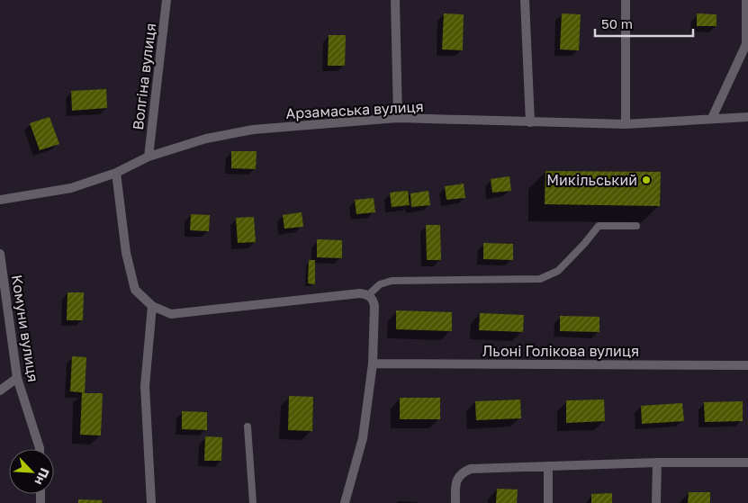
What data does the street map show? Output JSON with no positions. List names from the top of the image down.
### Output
{
  "streets": {
    "street": [
      "Волгіна вулиця",
      "Арзамаська вулиця",
      "Комуни вулиця",
      "Льоні Голікова вулиця"
    ]
  },
  "crossings": [
    ["Волгіна вулиця", "Арзамаська вулиця"]
  ],
  "places": ["Микільський"],
  "scale_bar": "50 m",
  "north": "bottom right"
}
